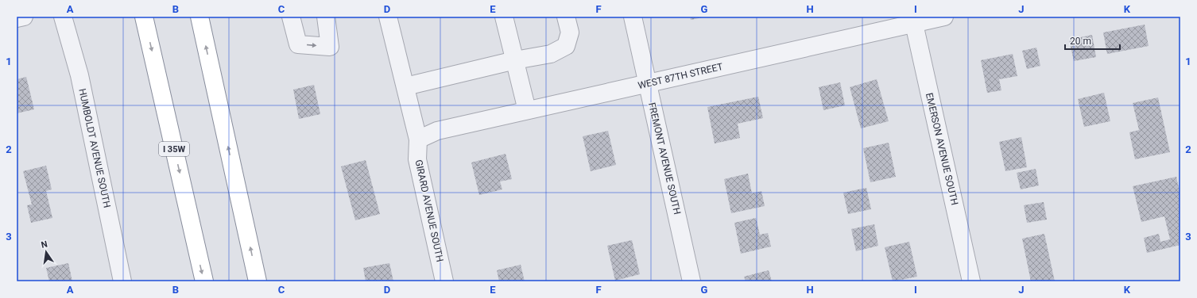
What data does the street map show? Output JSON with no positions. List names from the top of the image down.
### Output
{
  "streets": {
    "highway": ["I 35W"],
    "street": [
      "WEST 87TH STREET",
      "HUMBOLDT AVENUE SOUTH",
      "EMERSON AVENUE SOUTH",
      "FREMONT AVENUE SOUTH",
      "GIRARD AVENUE SOUTH"
    ]
  },
  "crossings": [
    ["WEST 87TH STREET", "EMERSON AVENUE SOUTH"],
    ["WEST 87TH STREET", "FREMONT AVENUE SOUTH"],
    ["WEST 87TH STREET", "GIRARD AVENUE SOUTH"]
  ],
  "scale_bar": "20 m",
  "north": "top",
  "grid": {
    "columns": [
      "A",
      "B",
      "C",
      "D",
      "E",
      "F",
      "G",
      "H",
      "I",
      "J",
      "K"
    ],
    "rows": ["1", "2", "3"]
  }
}
